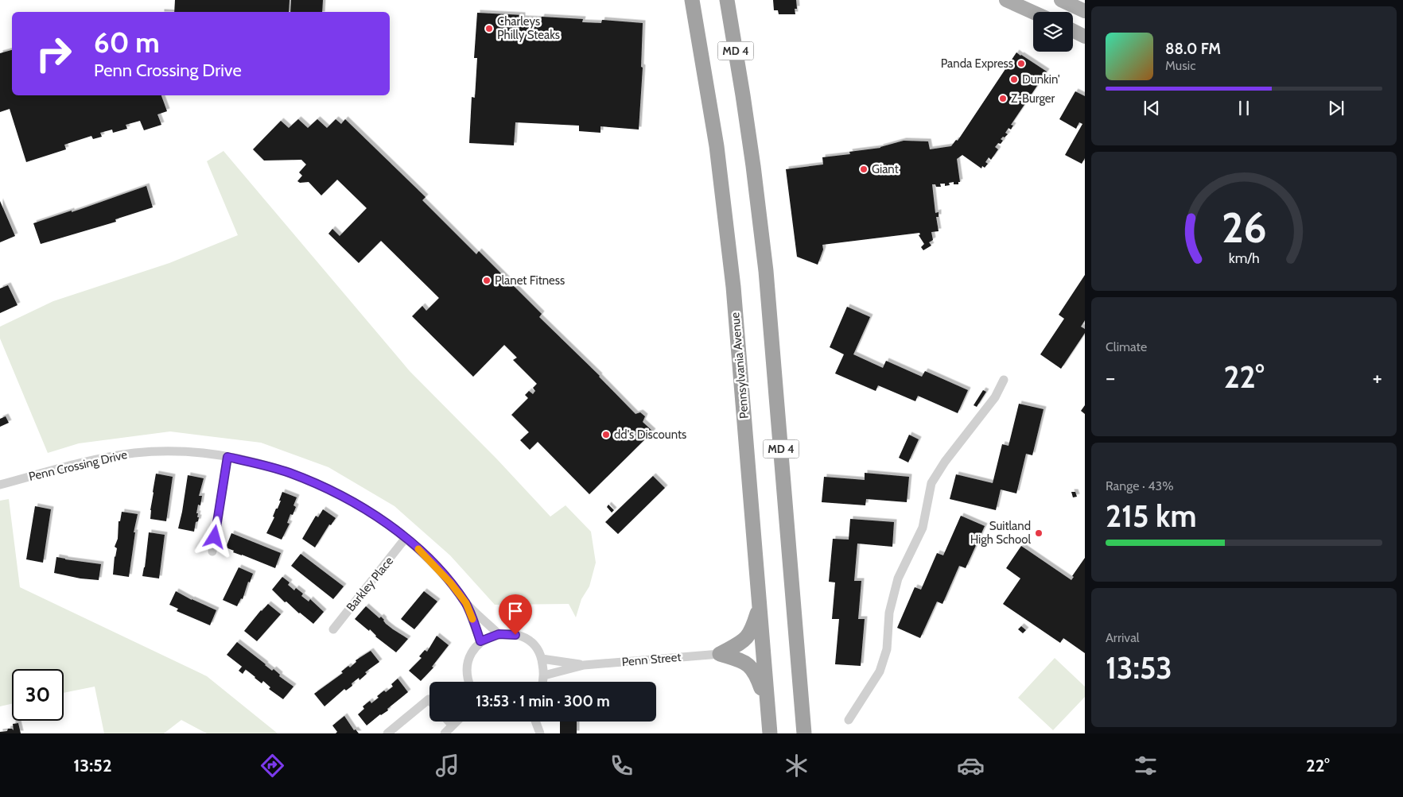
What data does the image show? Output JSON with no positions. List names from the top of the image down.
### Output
{
  "streets": {
    "highway": ["MD 4", "Pennsylvania Avenue"],
    "street": ["Penn Crossing Drive", "Barkley Place", "Penn Street"]
  },
  "crossings": [
    ["Penn Crossing Drive", "Barkley Place"]
  ],
  "places": [
    "Charleys Philly Steaks",
    "Panda Express",
    "Dunkin'",
    "Z-Burger",
    "Giant",
    "Planet Fitness",
    "dd's Discounts",
    "Suitland High School"
  ],
  "page": {
    "turn": ["60 m", "Penn Crossing Drive"],
    "song": ["88.0 FM", "Music"],
    "tile": [
      "Climate",
      ["Range · 43%", "215 km"],
      ["Arrival", "13:53"]
    ],
    "heat": ["−", "22°", "+"],
    "limit": "30",
    "trip": "13:53 · 1 min · 300 m",
    "tabs": ["13:52", "22°"],
    "gauge": ["26", "km/h"]
  }
}
